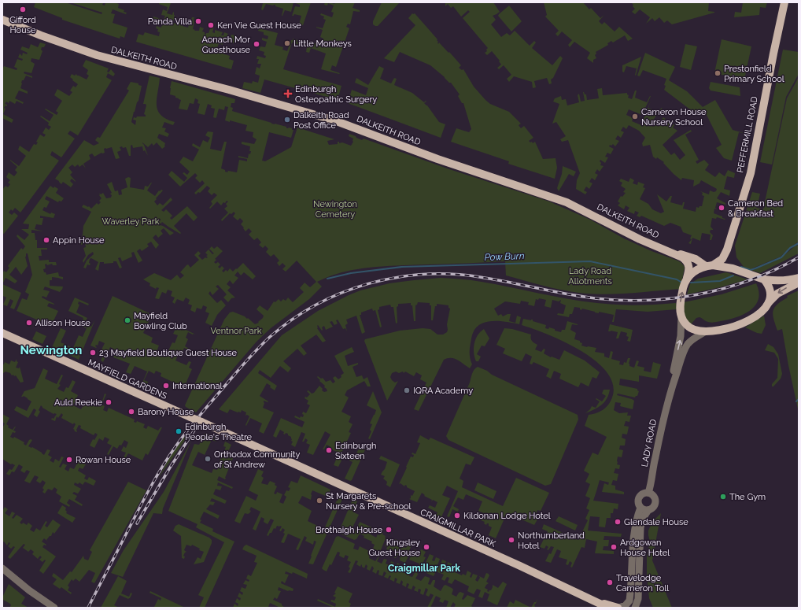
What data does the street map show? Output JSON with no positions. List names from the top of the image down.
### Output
{
  "streets": {
    "main road": [
      "DALKEITH ROAD",
      "PEFFERMILL ROAD",
      "MAYFIELD GARDENS",
      "CRAIGMILLAR PARK"
    ],
    "street": ["LADY ROAD"]
  },
  "crossings": [
    ["DALKEITH ROAD", "PEFFERMILL ROAD"],
    ["DALKEITH ROAD", "LADY ROAD"],
    ["PEFFERMILL ROAD", "LADY ROAD"],
    ["MAYFIELD GARDENS", "CRAIGMILLAR PARK"]
  ],
  "districts": ["Newington", "Craigmillar Park"],
  "water": ["Pow Burn"],
  "parks": [
    "Newington Cemetery",
    "Waverley Park",
    "Lady Road Allotments",
    "Ventnor Park"
  ],
  "places": {
    "other": [
      "Gifford House",
      "Panda Villa",
      "Ken Vie Guest House",
      "Little Monkeys",
      "Aonach Mor Guesthouse",
      "Prestonfield Primary School",
      "Cameron House Nursery School",
      "Dalkeith Road Post Office",
      "Cameron Bed & Breakfast",
      "Appin House",
      "Mayfield Bowling Club",
      "Allison House",
      "23 Mayfield Boutique Guest House",
      "International",
      "IQRA Academy",
      "Auld Reekie",
      "Barony House",
      "Edinburgh People's Theatre",
      "Edinburgh Sixteen",
      "Orthodox Community of St Andrew",
      "Rowan House",
      "The Gym",
      "St Margarets Nursery & Pre-school",
      "Kildonan Lodge Hotel",
      "Glendale House",
      "Brothaigh House",
      "Northumberland Hotel",
      "Kingsley Guest House",
      "Ardgowan House Hotel",
      "Travelodge Cameron Toll"
    ],
    "health": ["Edinburgh Osteopathic Surgery"]
  }
}
